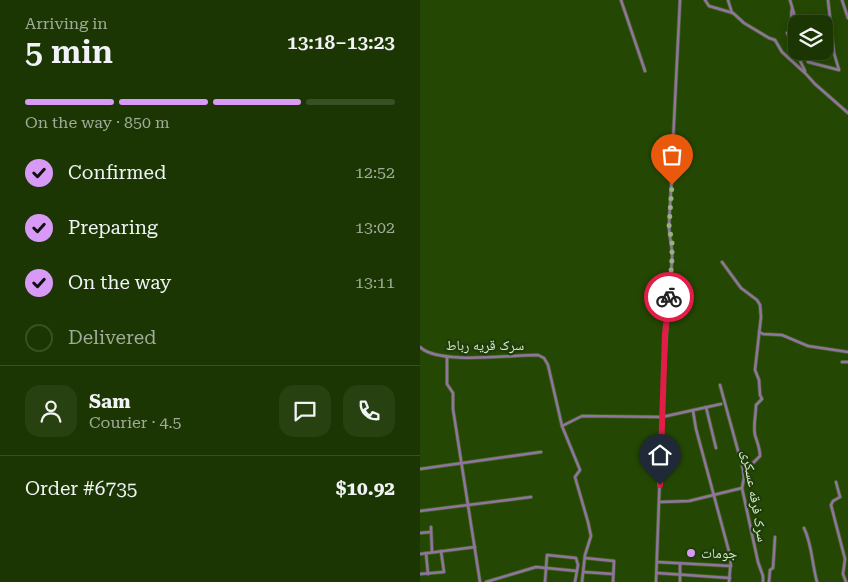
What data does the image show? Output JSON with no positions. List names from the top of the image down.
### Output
{
  "streets": {
    "street": ["سرک قریه رباط", "سرک فرقه عسکری"]
  },
  "places": ["جومات"],
  "page": {
    "heading": ["5 min", "Arriving in", "13:18–13:23"],
    "panel": [
      "Sam",
      "Courier · 4.5",
      "Order #6735",
      "$10.92"
    ],
    "bar": "On the way · 850 m",
    "list": [
      ["Confirmed", "12:52"],
      ["Preparing", "13:02"],
      ["On the way", "13:11"],
      "Delivered"
    ]
  }
}
